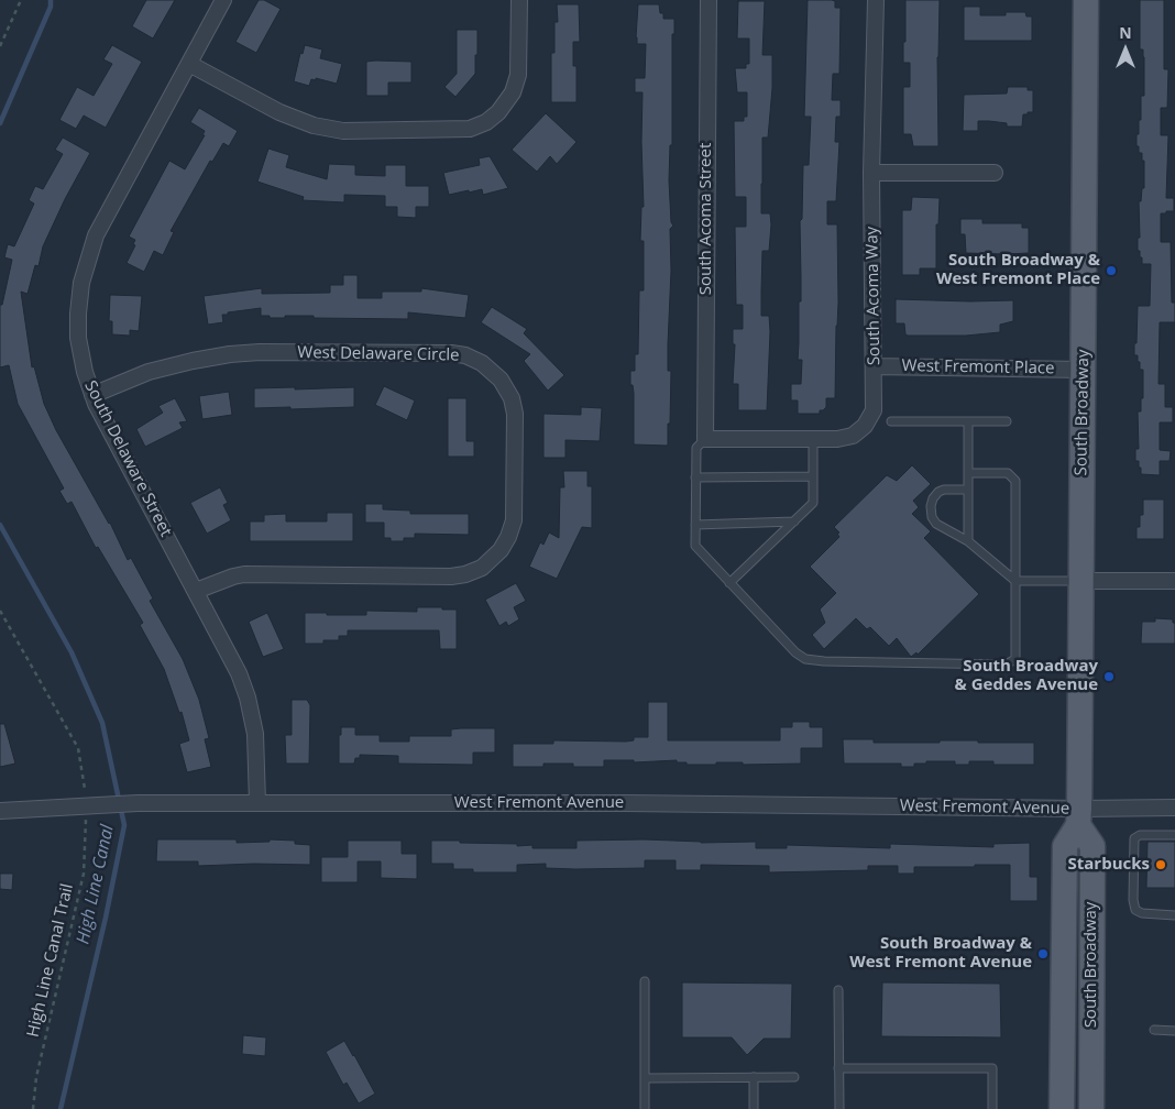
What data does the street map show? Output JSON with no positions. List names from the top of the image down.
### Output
{
  "streets": {
    "main road": ["South Broadway"],
    "street": [
      "South Acoma Street",
      "South Acoma Way",
      "West Delaware Circle",
      "West Fremont Place",
      "South Delaware Street",
      "West Fremont Avenue"
    ],
    "path": ["High Line Canal Trail"]
  },
  "crossings": [
    ["South Acoma Street", "South Acoma Way"],
    ["South Acoma Way", "West Fremont Place"],
    ["West Delaware Circle", "South Delaware Street"],
    ["West Fremont Place", "South Broadway"],
    ["South Broadway", "West Fremont Avenue"],
    ["South Delaware Street", "West Fremont Avenue"]
  ],
  "water": ["High Line Canal"],
  "places": [
    "South Broadway & West Fremont Place",
    "South Broadway & Geddes Avenue",
    "Starbucks",
    "South Broadway & West Fremont Avenue"
  ],
  "north": "top"
}
